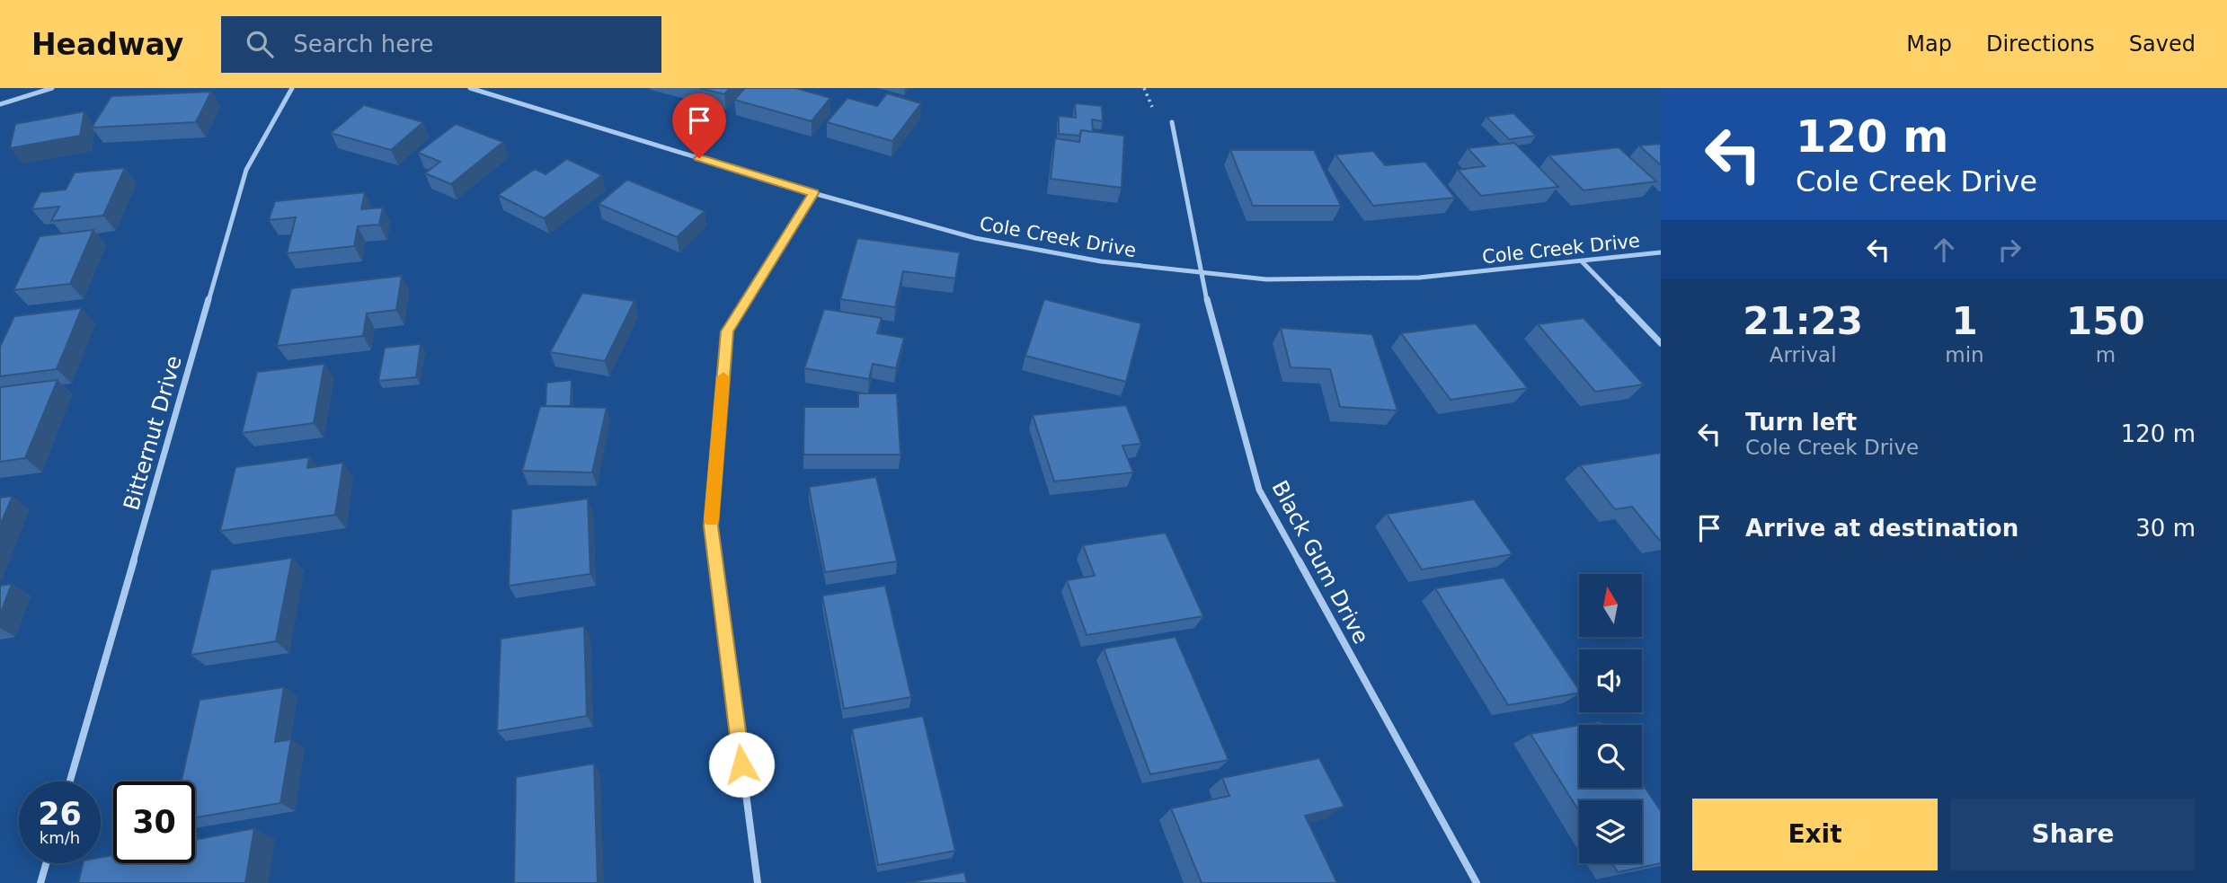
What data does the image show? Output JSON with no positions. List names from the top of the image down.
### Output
{
  "streets": {
    "street": ["Cole Creek Drive", "Bitternut Drive", "Black Gum Drive"]
  },
  "crossings": [
    ["Cole Creek Drive", "Black Gum Drive"]
  ],
  "north": "top",
  "page": {
    "header": "Headway",
    "search": "Search here",
    "nav": ["Map", "Directions", "Saved"],
    "turn": ["120 m", "Cole Creek Drive"],
    "eta": [
      "21:23",
      "Arrival",
      "1",
      "min",
      "150",
      "m"
    ],
    "list": [
      {
        "name": "Turn left",
        "note": "Cole Creek Drive",
        "value": "120 m"
      },
      {
        "name": "Arrive at destination",
        "value": "30 m"
      }
    ],
    "speed": "26 km/h",
    "limit": "30",
    "buttons": ["Exit", "Share"]
  }
}
